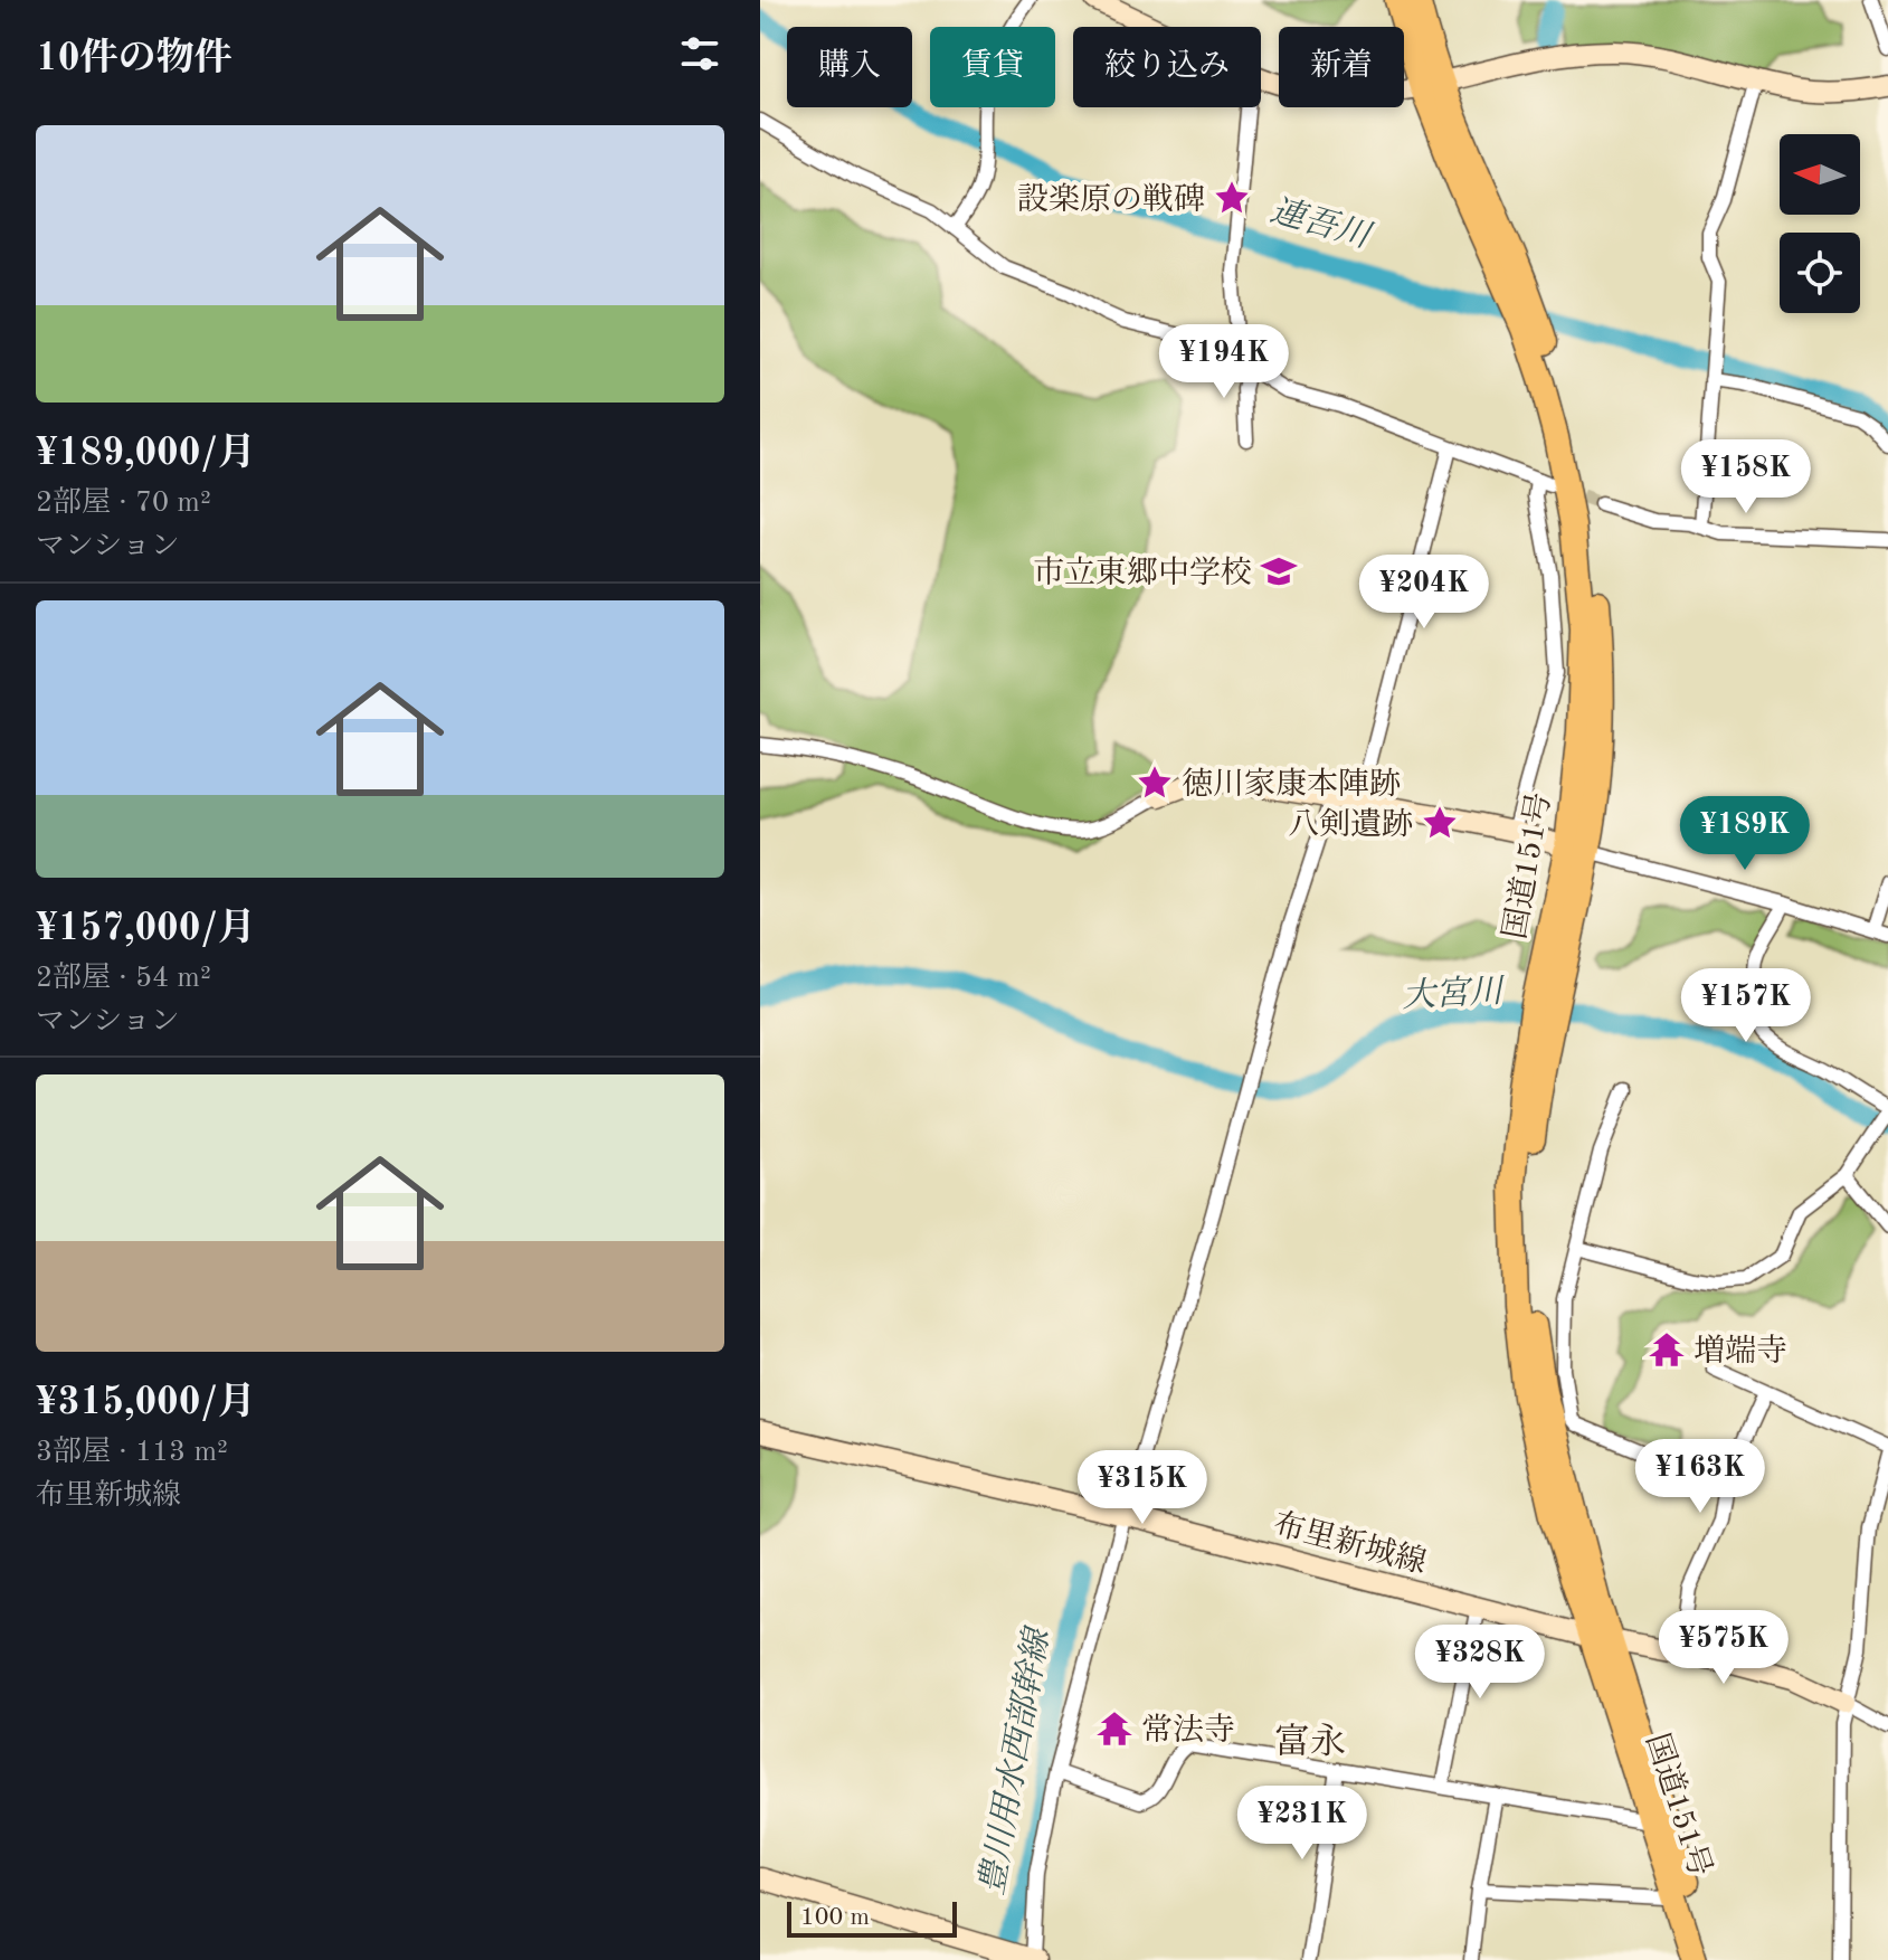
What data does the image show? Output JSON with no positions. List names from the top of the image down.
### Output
{
  "streets": {
    "highway": ["国道151号"],
    "street": ["布里新城線"]
  },
  "crossings": [
    ["国道151号", "布里新城線"]
  ],
  "districts": ["富永"],
  "water": ["連吾川", "大宮川", "豊川用水西部幹線"],
  "places": {
    "place": ["設楽原の戦碑", "徳川家康本陣跡", "八剣遺跡"],
    "school or university": ["市立東郷中学校"],
    "temple": ["増端寺", "常法寺"]
  },
  "scale_bar": "100 m",
  "north": "left",
  "page": {
    "heading": "10件の物件",
    "chip": [
      "購入",
      "賃貸",
      "絞り込み",
      "新着"
    ],
    "list": [
      {
        "name": "¥189,000/月",
        "note": "2部屋 · 70 m² · マンション"
      },
      {
        "name": "¥157,000/月",
        "note": "2部屋 · 54 m² · マンション"
      },
      {
        "name": "¥315,000/月",
        "note": "3部屋 · 113 m² · 布里新城線"
      }
    ],
    "price": [
      "¥194K",
      "¥158K",
      "¥204K",
      "¥189K",
      "¥157K",
      "¥163K",
      "¥315K",
      "¥575K",
      "¥328K",
      "¥231K"
    ],
    "scale": "100 m"
  }
}
